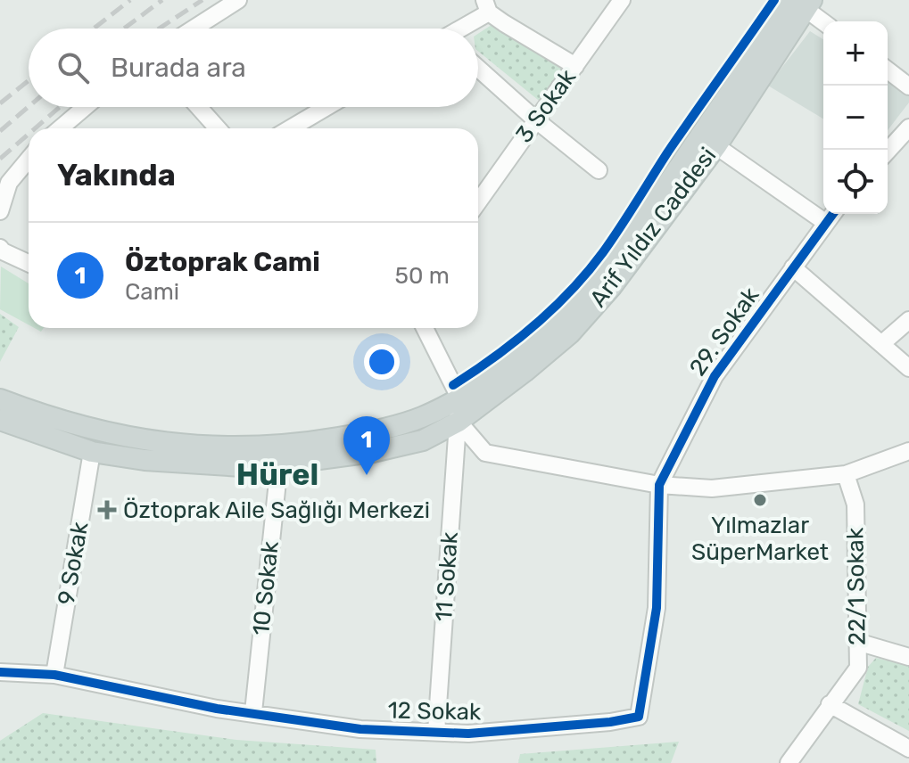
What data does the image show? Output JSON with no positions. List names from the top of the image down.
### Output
{
  "streets": {
    "main road": ["Arif Yıldız Caddesi"],
    "street": [
      "3 Sokak",
      "29. Sokak",
      "9 Sokak",
      "11 Sokak",
      "22/1 Sokak",
      "10 Sokak",
      "12 Sokak"
    ]
  },
  "crossings": [
    ["Arif Yıldız Caddesi", "9 Sokak"],
    ["Arif Yıldız Caddesi", "11 Sokak"],
    ["Arif Yıldız Caddesi", "10 Sokak"],
    ["29. Sokak", "12 Sokak"],
    ["9 Sokak", "12 Sokak"],
    ["11 Sokak", "12 Sokak"],
    ["10 Sokak", "12 Sokak"]
  ],
  "districts": ["Hürel"],
  "places": {
    "other": ["Yılmazlar SüperMarket"],
    "health": ["Öztoprak Aile Sağlığı Merkezi"]
  },
  "page": {
    "map_buttons": ["+", "−"],
    "search": "Burada ara",
    "heading": "Yakında",
    "list": [
      {
        "mark": "1",
        "name": "Öztoprak Cami",
        "note": "Cami",
        "value": "50 m"
      }
    ],
    "pins": "1"
  }
}
